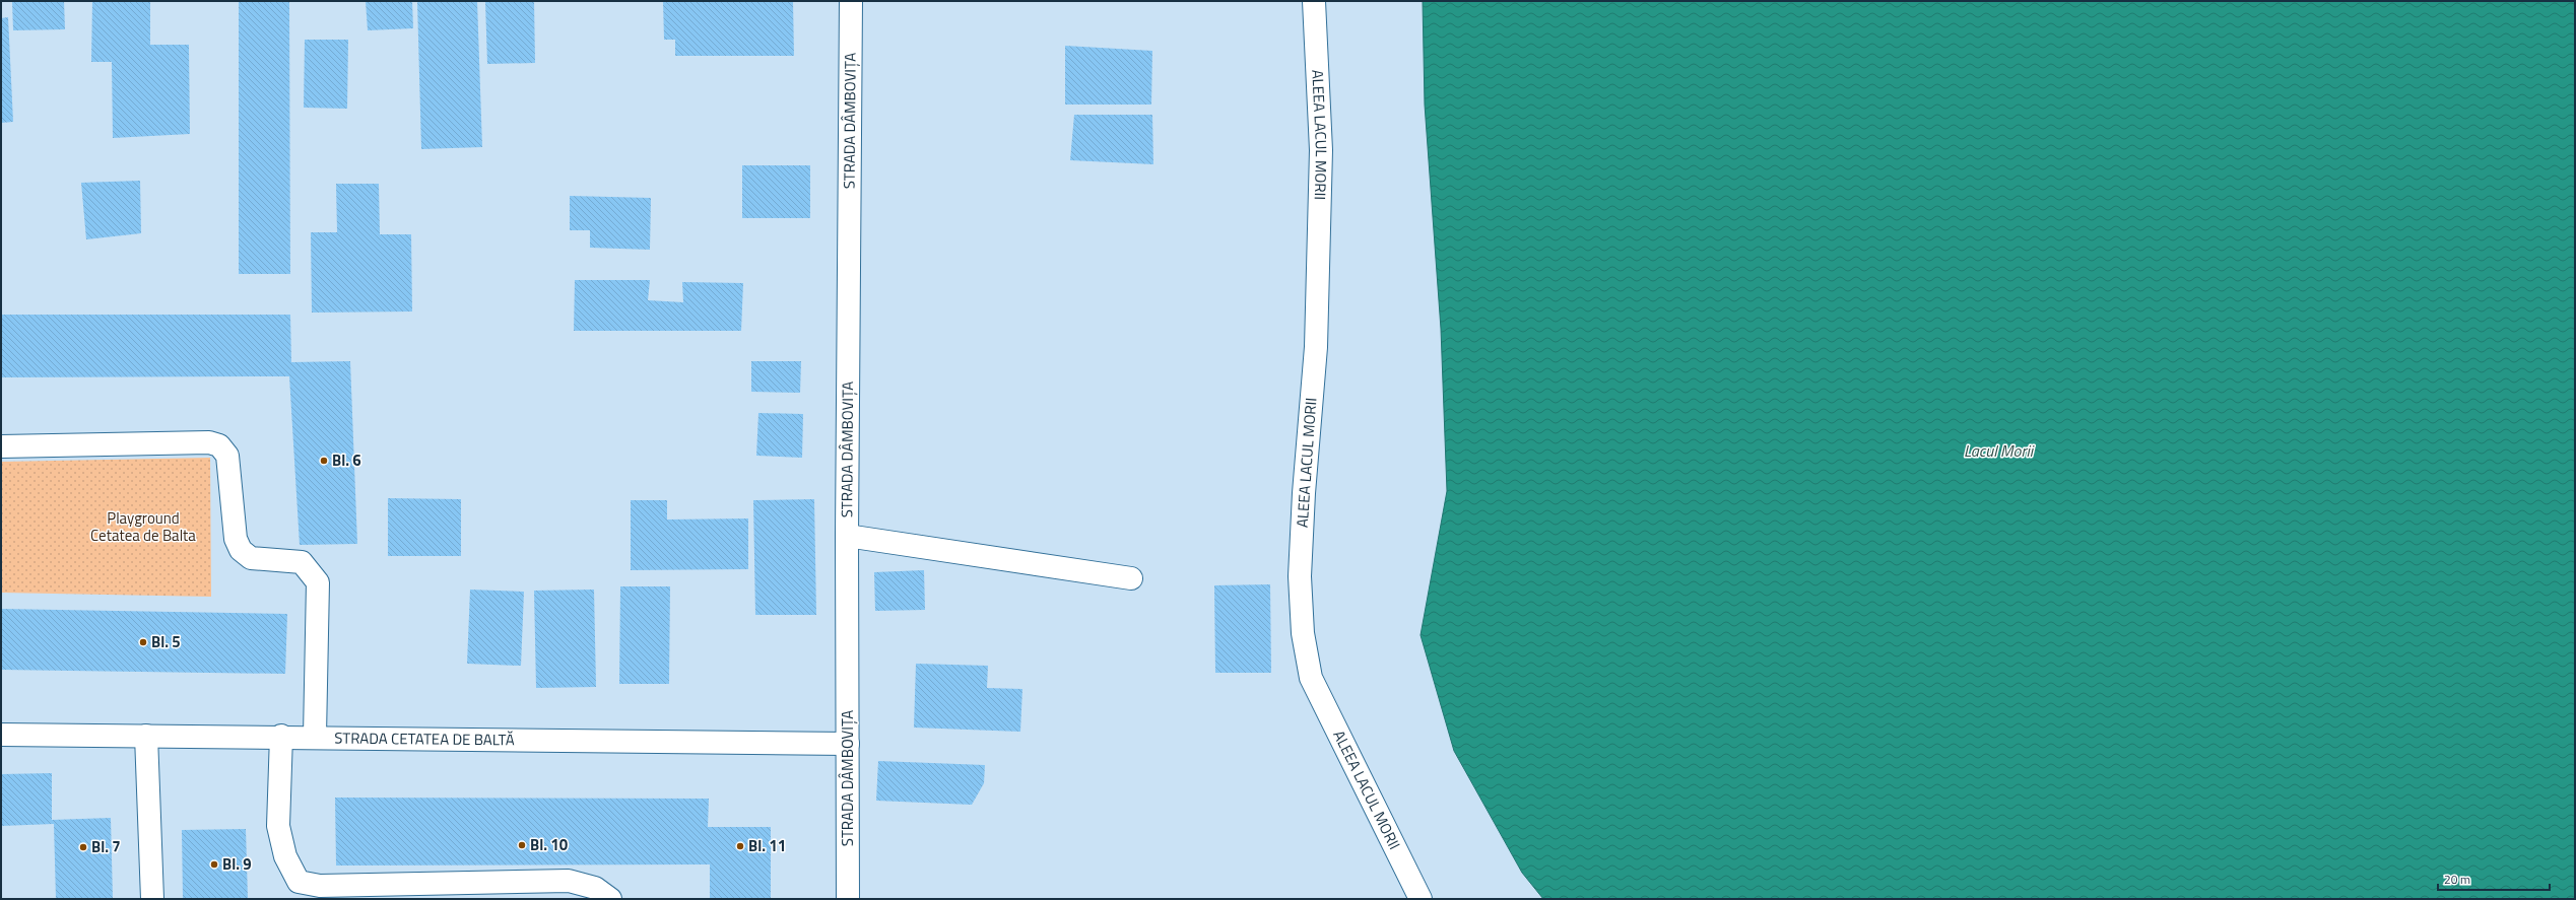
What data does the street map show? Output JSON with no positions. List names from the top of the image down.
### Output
{
  "streets": {
    "street": ["STRADA DÂMBOVIȚA", "ALEEA LACUL MORII", "STRADA CETATEA DE BALTĂ"]
  },
  "crossings": [
    ["STRADA DÂMBOVIȚA", "STRADA CETATEA DE BALTĂ"]
  ],
  "water": ["Lacul Morii"],
  "parks": ["Playground Cetatea de Balta"],
  "places": [
    "Bl. 6",
    "Bl. 5",
    "Bl. 10",
    "Bl. 11",
    "Bl. 7",
    "Bl. 9"
  ],
  "scale_bar": "20 m"
}
